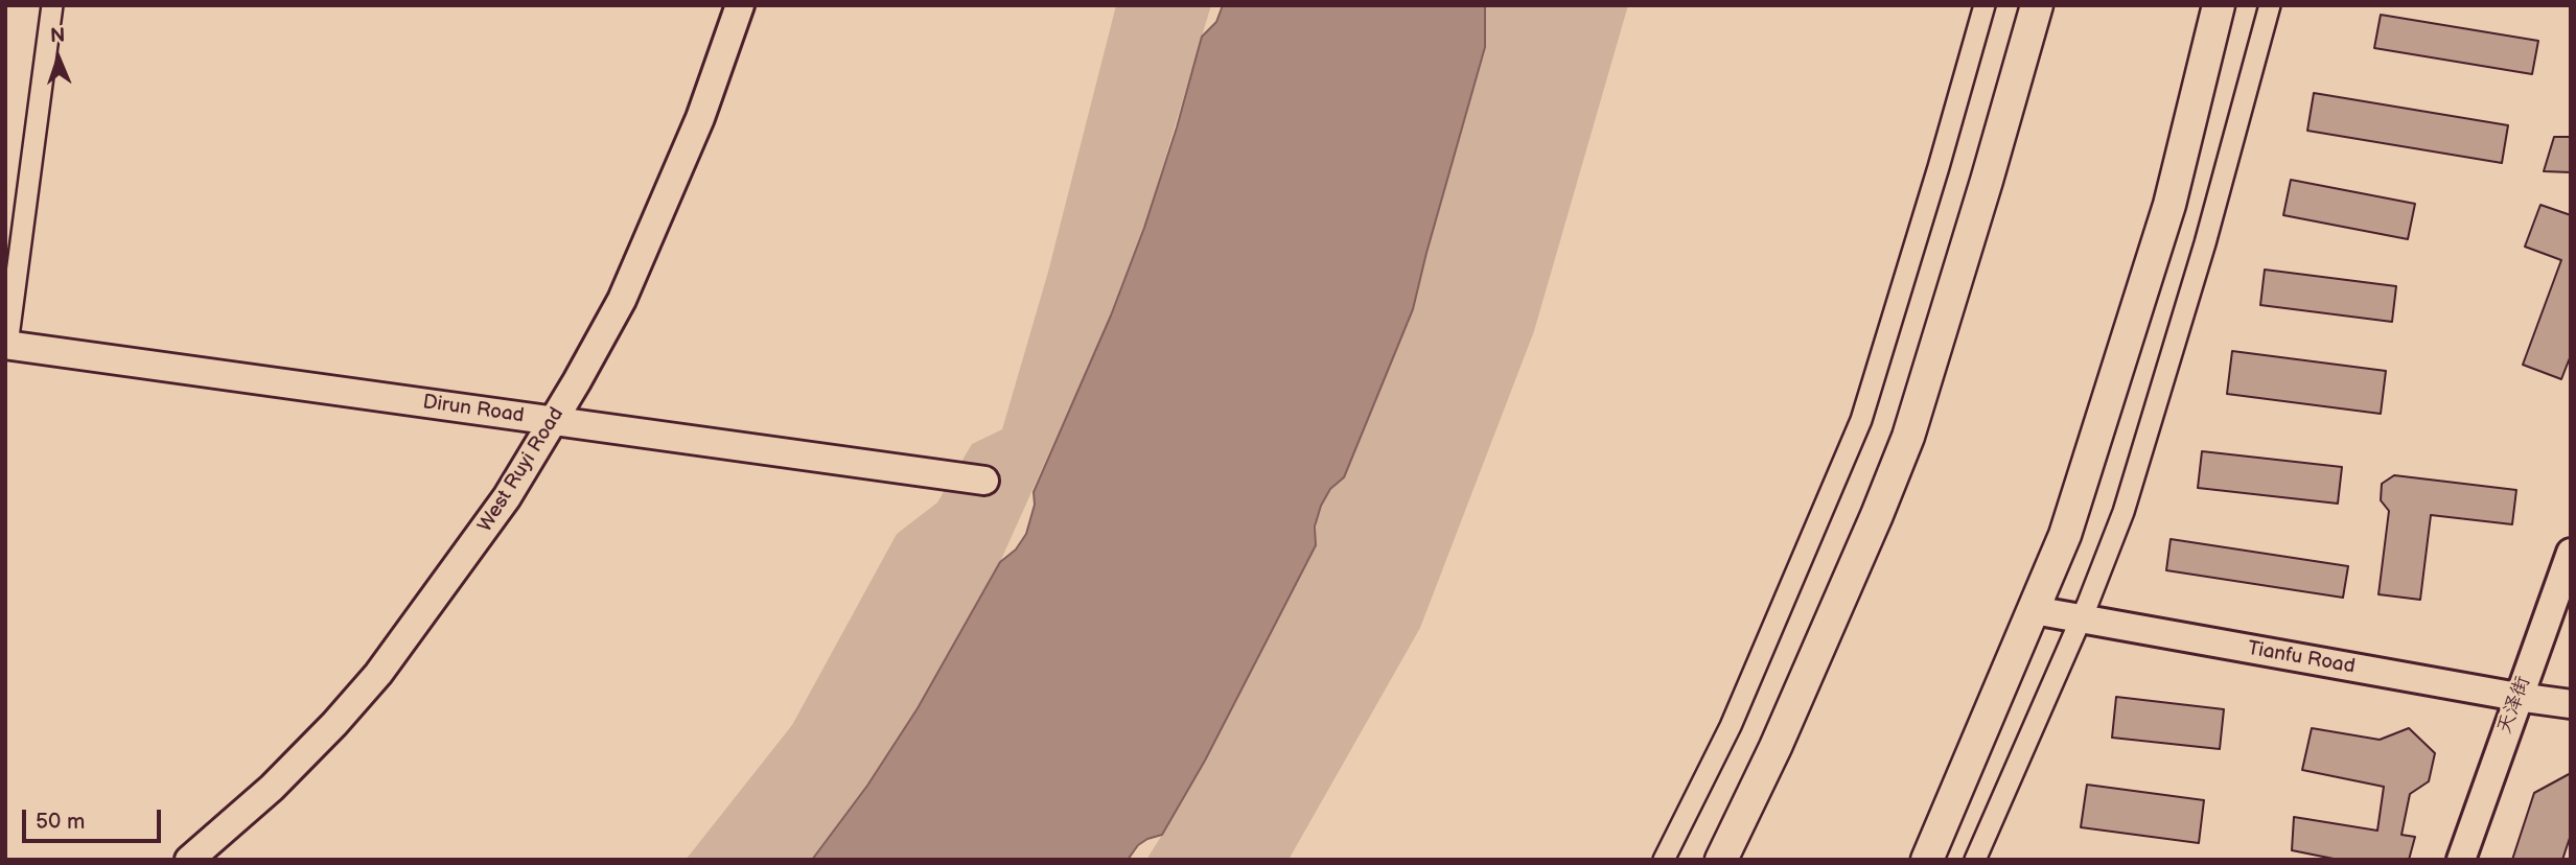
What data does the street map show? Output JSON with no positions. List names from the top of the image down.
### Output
{
  "streets": {
    "street": [
      "Dirun Road",
      "West Ruyi Road",
      "Tianfu Road",
      "天泽街"
    ]
  },
  "crossings": [
    ["Dirun Road", "West Ruyi Road"],
    ["Tianfu Road", "天泽街"]
  ],
  "scale_bar": "50 m",
  "north": "top"
}
